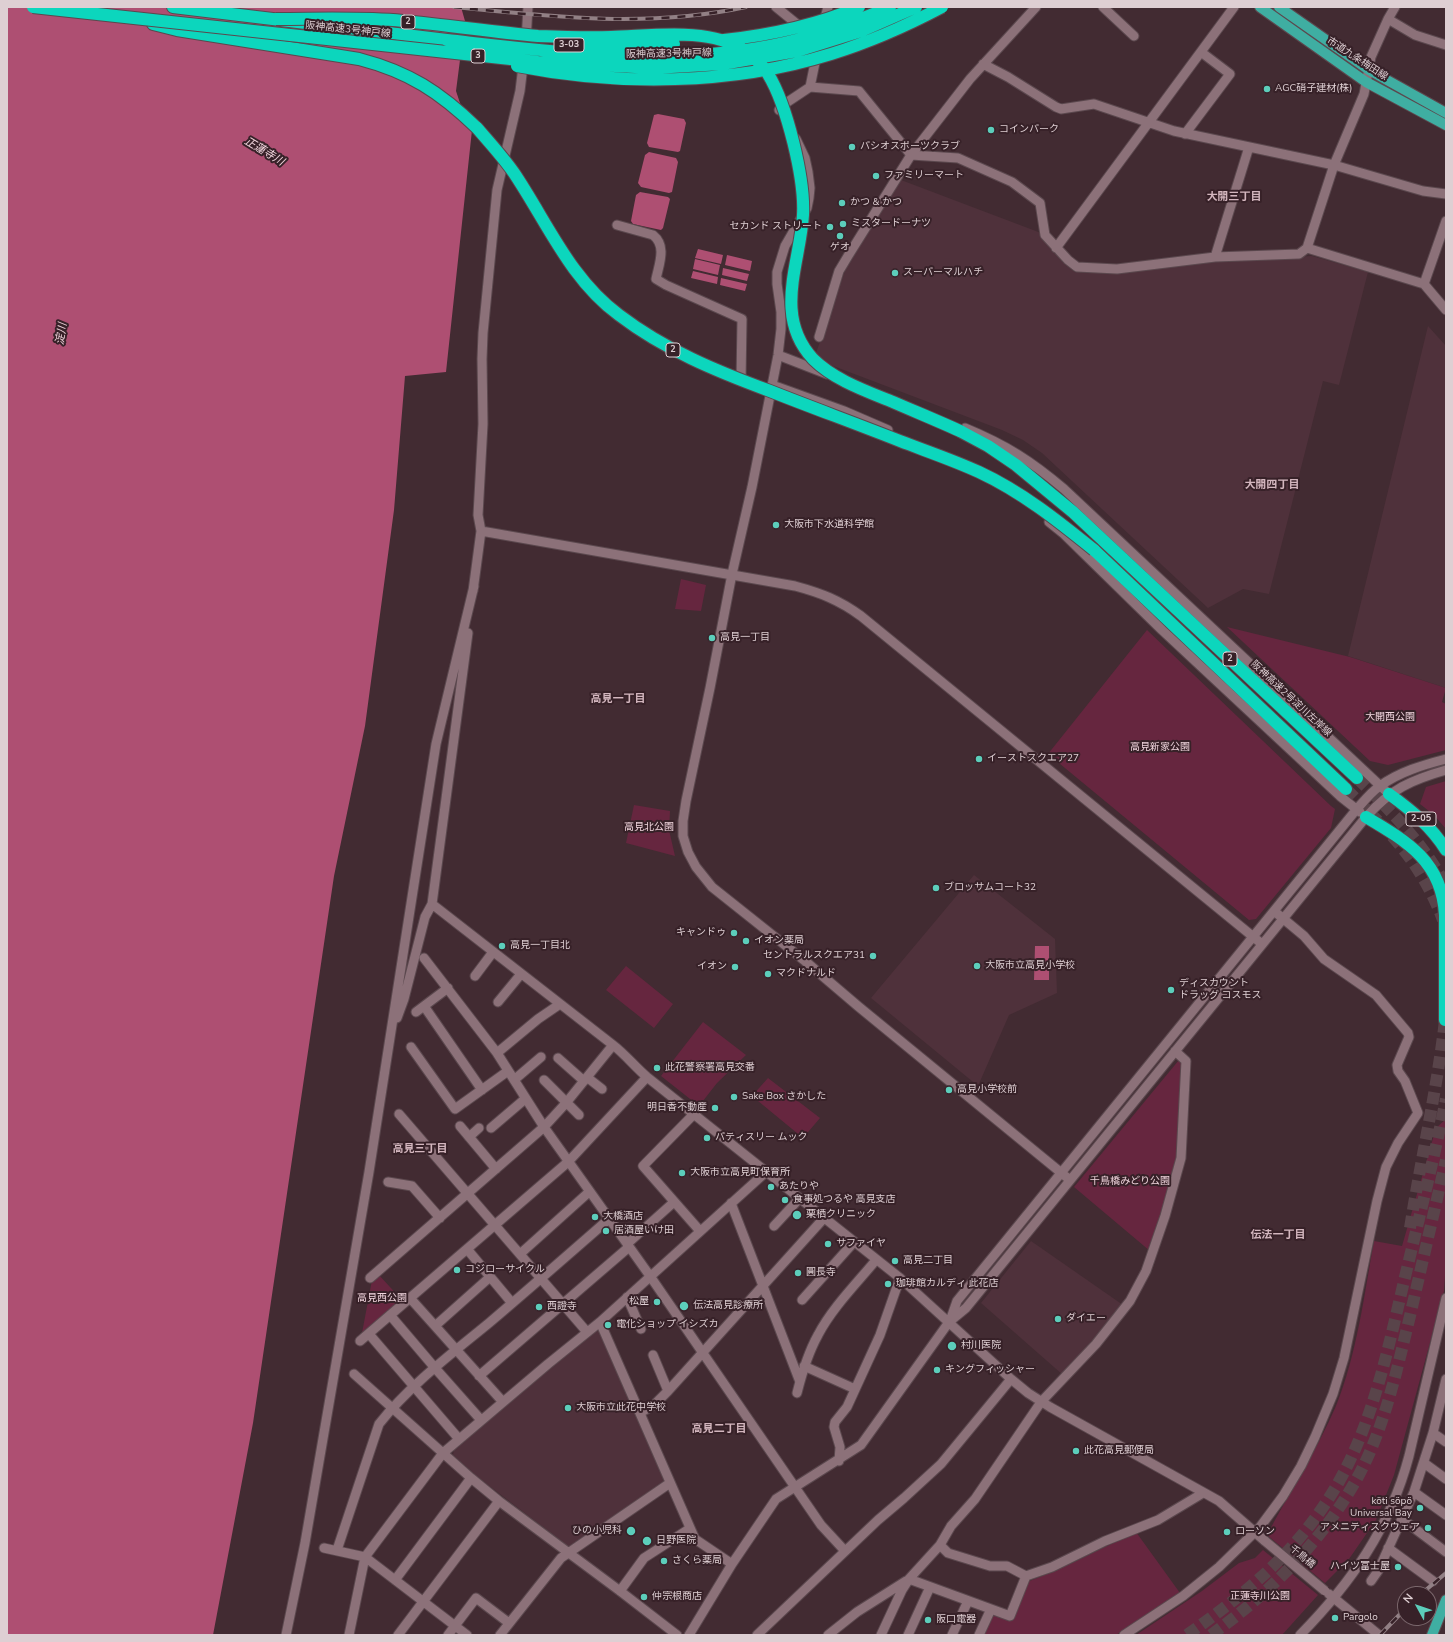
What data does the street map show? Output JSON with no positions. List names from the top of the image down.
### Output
{
  "streets": {
    "highway": [
      "2",
      "阪神高速3号神戸線",
      "3-03",
      "3",
      "阪神高速2号淀川左岸線",
      "2-05"
    ],
    "main road": ["市道九条梅田線"],
    "street": ["千鳥橋"]
  },
  "crossings": [
    ["2", "阪神高速3号神戸線"],
    ["阪神高速3号神戸線", "3-03"],
    ["阪神高速3号神戸線", "阪神高速2号淀川左岸線"]
  ],
  "districts": [
    "大開三丁目",
    "大開四丁目",
    "高見一丁目",
    "高見三丁目",
    "伝法一丁目",
    "高見二丁目"
  ],
  "water": ["正蓮寺川", "淀川"],
  "parks": [
    "大開西公園",
    "高見新家公園",
    "高見北公園",
    "千鳥橋みどり公園",
    "高見西公園",
    "正蓮寺川公園"
  ],
  "places": [
    "AGC硝子建材(株)",
    "コインパーク",
    "パシオスポーツクラブ",
    "ファミリーマート",
    "かつ & かつ",
    "ミスタードーナツ",
    "セカンド ストリート",
    "ゲオ",
    "スーパーマルハチ",
    "大阪市下水道科学館",
    "高見一丁目",
    "イーストスクエア27",
    "ブロッサムコート32",
    "キャンドゥ",
    "イオン薬局",
    "高見一丁目北",
    "セントラルスクエア31",
    "大阪市立高見小学校",
    "イオン",
    "マクドナルド",
    "ディスカウント ドラッグ コスモス",
    "此花警察署高見交番",
    "高見小学校前",
    "Sake Box さかした",
    "明日香不動産",
    "パティスリー ムック",
    "大阪市立高見町保育所",
    "あたりや",
    "食事処つるや 高見支店",
    "栗栖クリニック",
    "大橋酒店",
    "居酒屋いけ田",
    "サファイヤ",
    "高見二丁目",
    "コジローサイクル",
    "圓長寺",
    "珈琲館カルディ 此花店",
    "松屋",
    "伝法高見診療所",
    "西證寺",
    "ダイエー",
    "電化ショップ イシズカ",
    "村川医院",
    "キングフィッシャー",
    "大阪市立此花中学校",
    "此花高見郵便局",
    "köti söpö Universal Bay",
    "アメニティスクウェア",
    "ひの小児科",
    "ローソン",
    "日野医院",
    "さくら薬局",
    "ハイツ富士屋",
    "仲宗根商店",
    "Pargolo",
    "阪口電器"
  ],
  "north": "top left"
}
